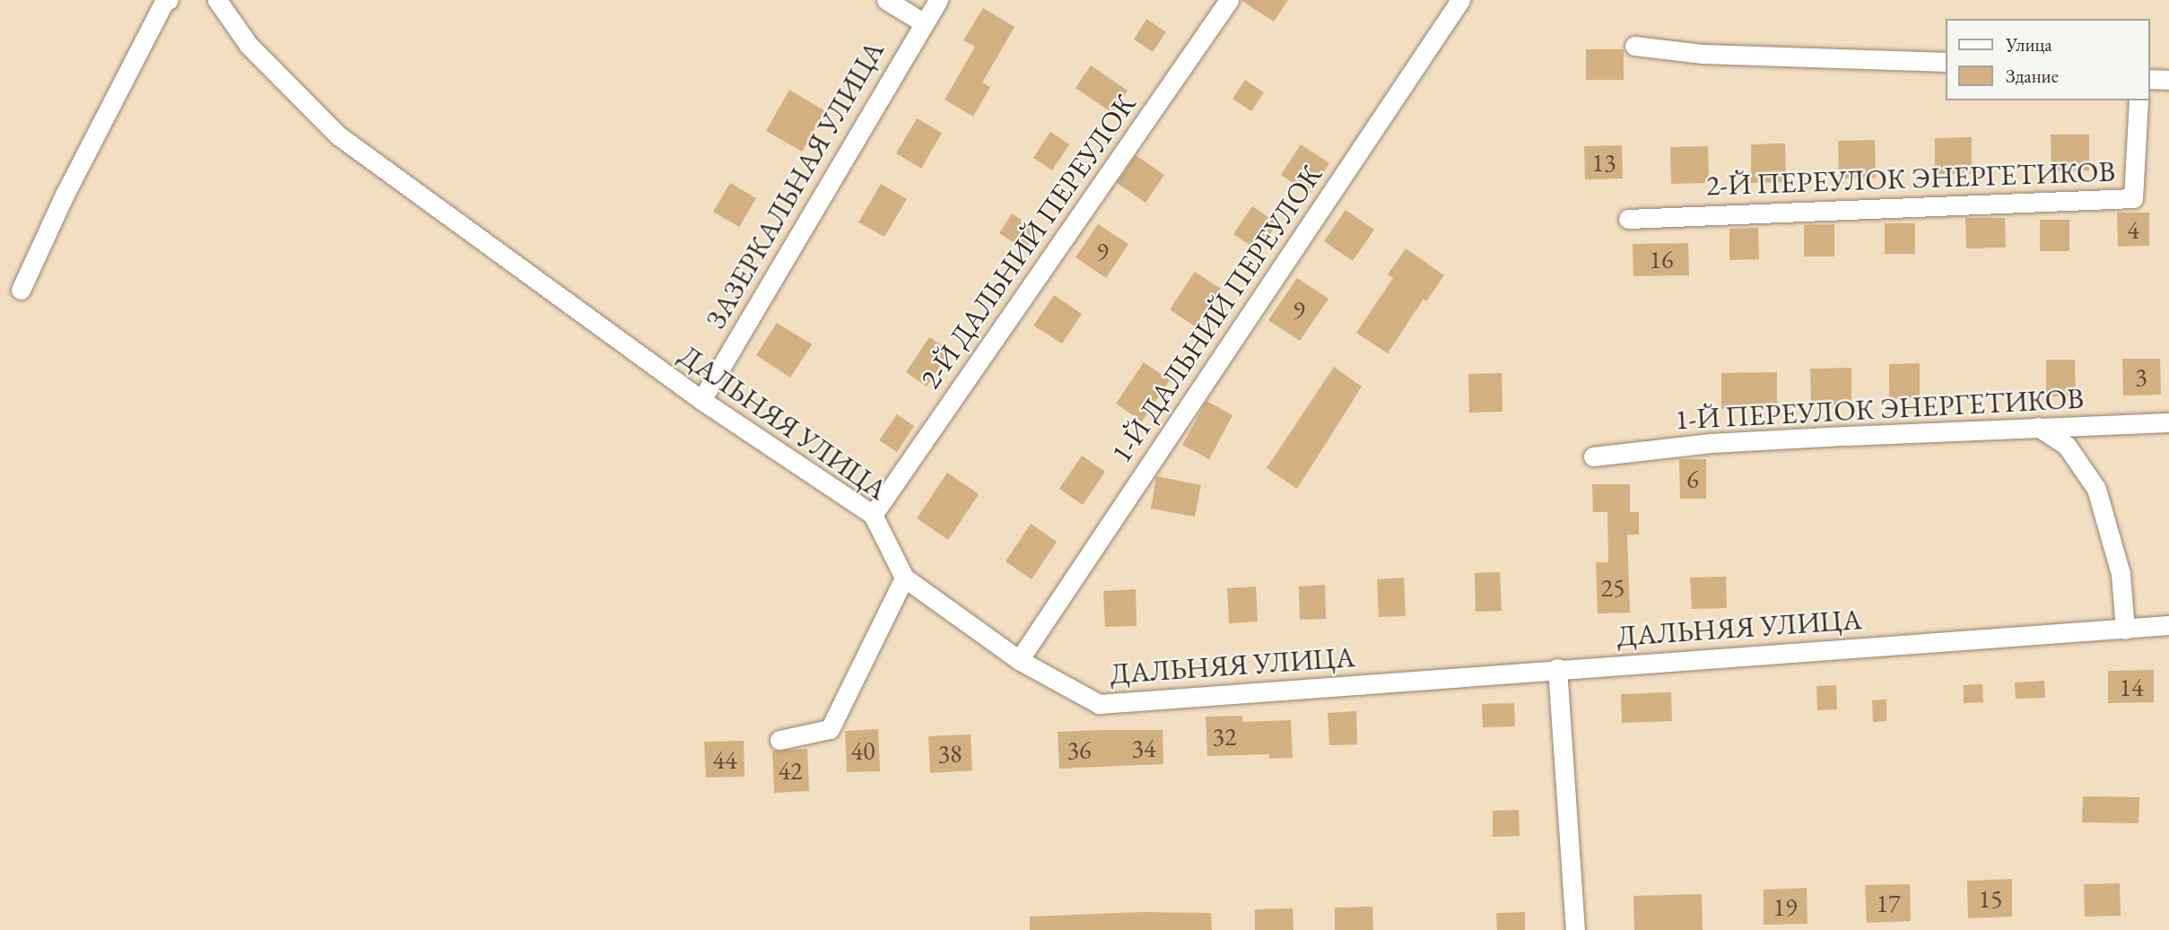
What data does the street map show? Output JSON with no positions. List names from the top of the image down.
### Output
{
  "streets": {
    "street": [
      "2-Й ПЕРЕУЛОК ЭНЕРГЕТИКОВ",
      "ЗАЗЕРКАЛЬНАЯ УЛИЦА",
      "2-Й ДАЛЬНИЙ ПЕРЕУЛОК",
      "1-Й ДАЛЬНИЙ ПЕРЕУЛОК",
      "1-Й ПЕРЕУЛОК ЭНЕРГЕТИКОВ",
      "ДАЛЬНЯЯ УЛИЦА"
    ]
  },
  "crossings": [
    ["ЗАЗЕРКАЛЬНАЯ УЛИЦА", "ДАЛЬНЯЯ УЛИЦА"],
    ["2-Й ДАЛЬНИЙ ПЕРЕУЛОК", "ДАЛЬНЯЯ УЛИЦА"],
    ["1-Й ДАЛЬНИЙ ПЕРЕУЛОК", "ДАЛЬНЯЯ УЛИЦА"]
  ],
  "house_numbers": [
    "13",
    "4",
    "9",
    "16",
    "9",
    "3",
    "6",
    "25",
    "14",
    "32",
    "34",
    "36",
    "40",
    "38",
    "44",
    "42",
    "15",
    "17",
    "19"
  ],
  "legend": ["Улица", "Здание"]
}
